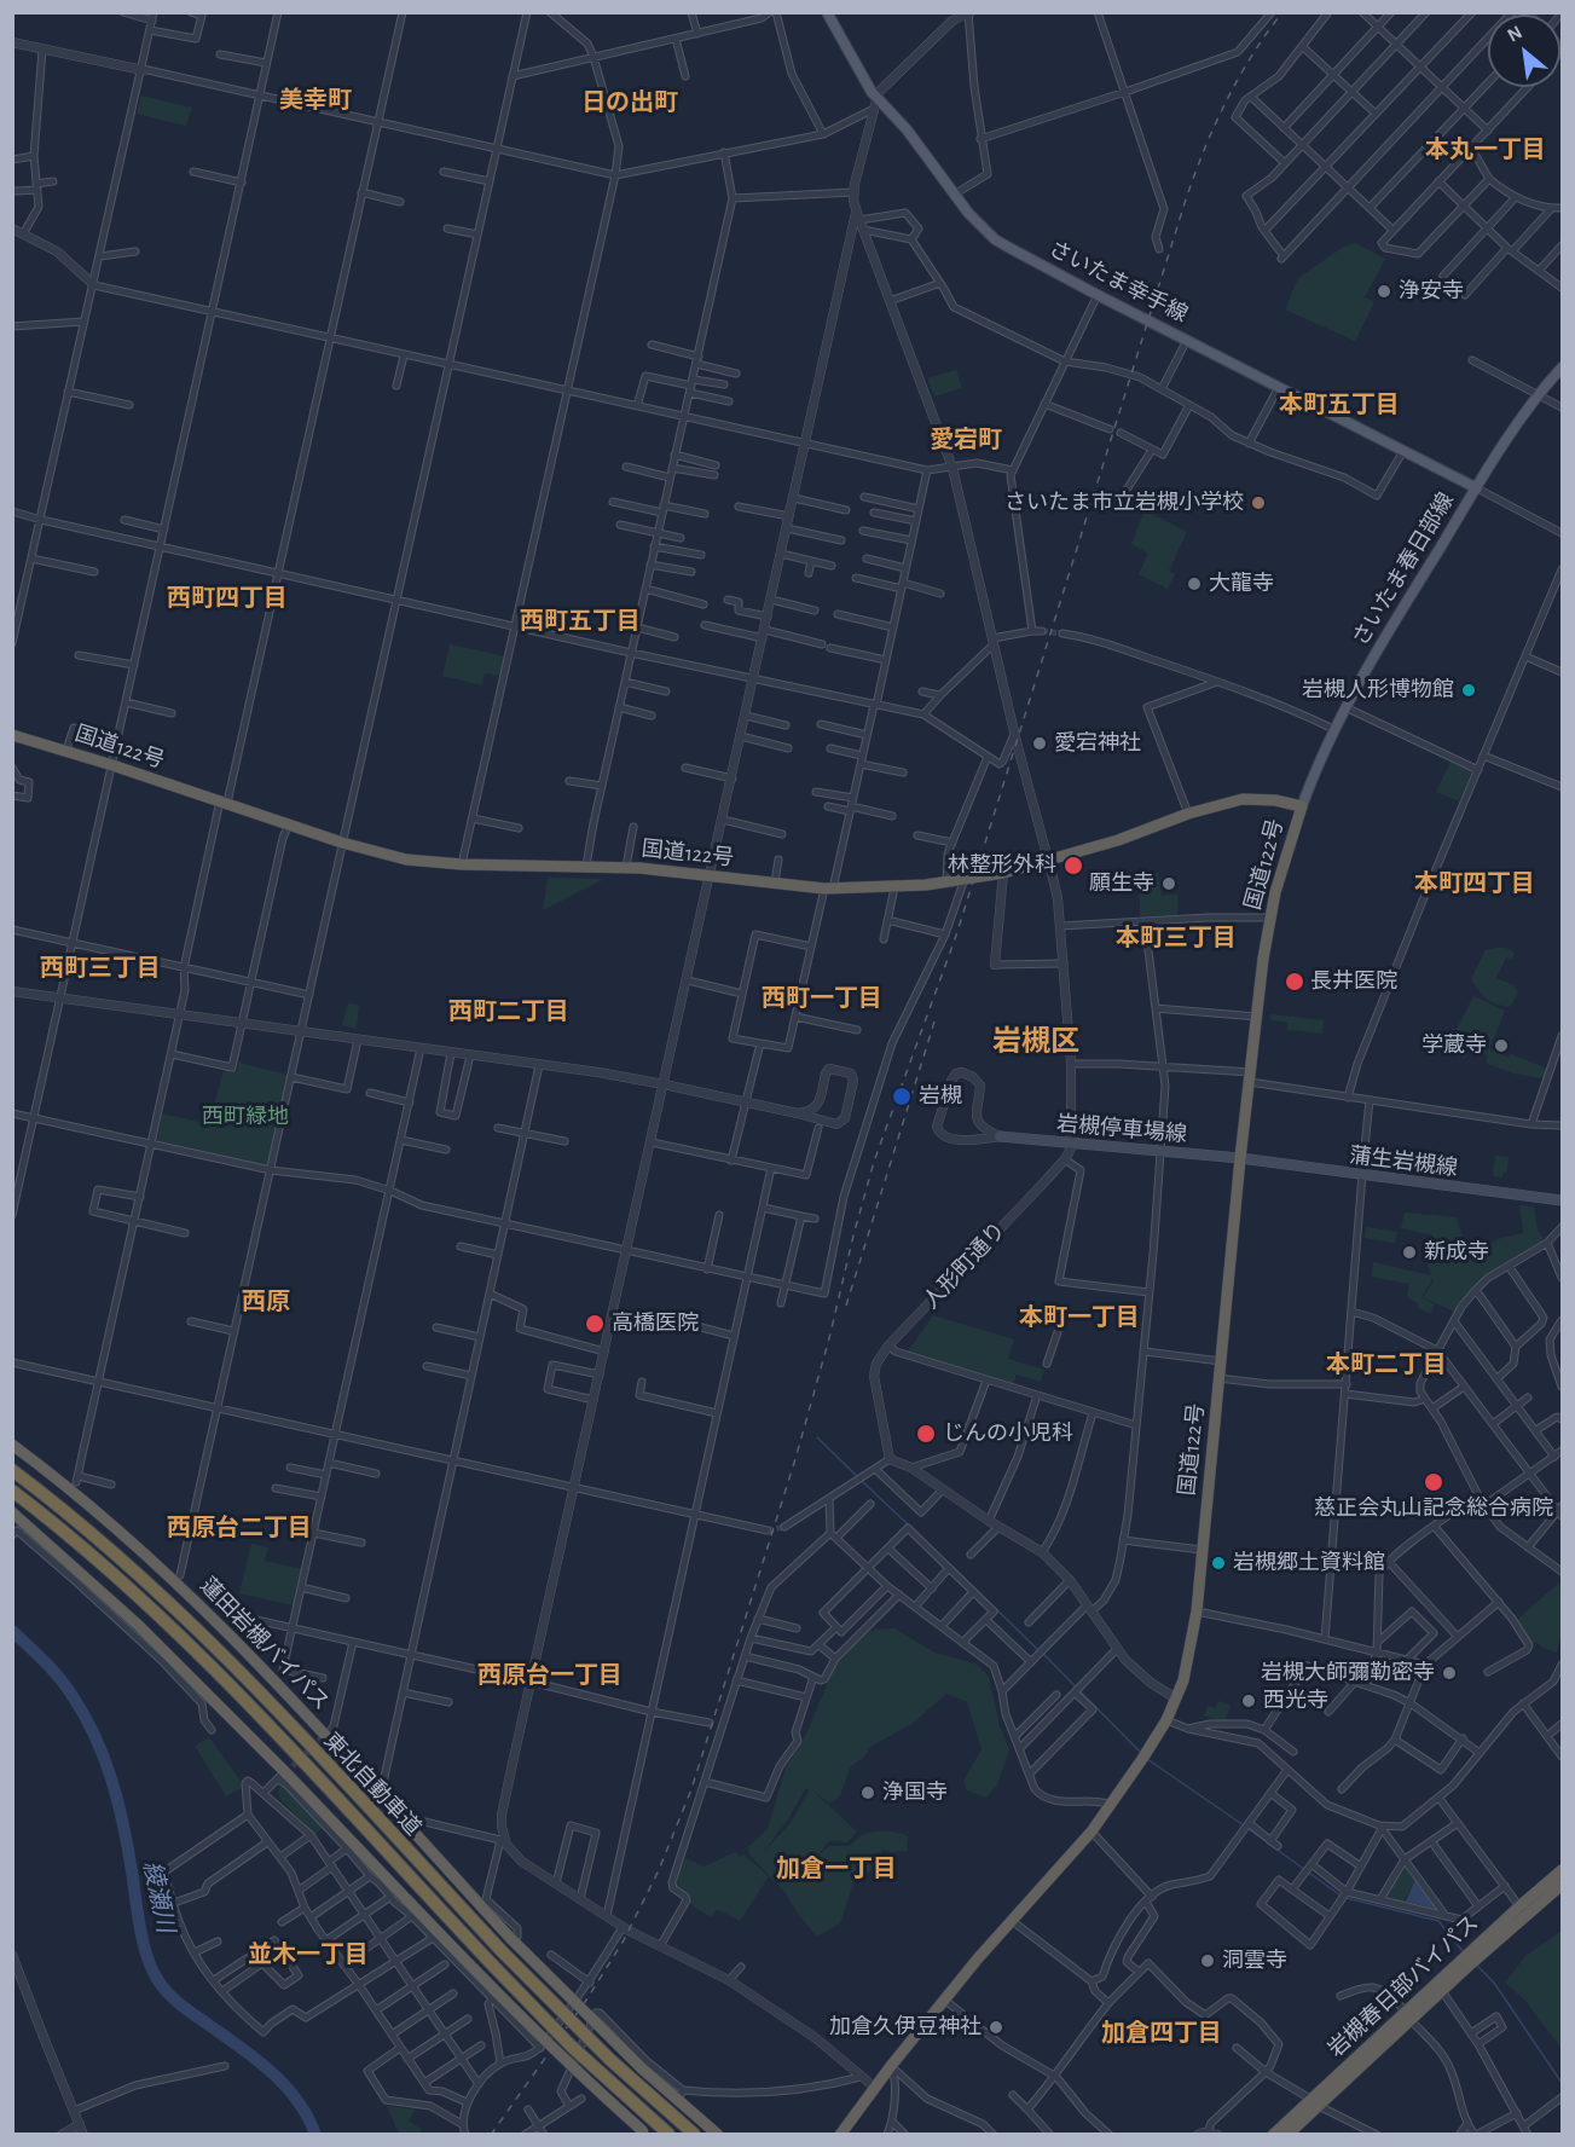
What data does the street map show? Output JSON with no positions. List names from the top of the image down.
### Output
{
  "streets": {
    "highway": [
      "国道122号",
      "蓮田岩槻バイパス",
      "東北自動車道",
      "岩槻春日部バイパス"
    ],
    "main road": [
      "さいたま幸手線",
      "さいたま春日部線",
      "岩槻停車場線",
      "蒲生岩槻線"
    ],
    "street": ["人形町通り"]
  },
  "crossings": [
    ["さいたま幸手線", "さいたま春日部線"],
    ["さいたま春日部線", "国道122号"],
    ["国道122号", "岩槻停車場線"],
    ["国道122号", "蒲生岩槻線"],
    ["岩槻停車場線", "蒲生岩槻線"],
    ["岩槻停車場線", "人形町通り"]
  ],
  "districts": [
    "美幸町",
    "日の出町",
    "本丸一丁目",
    "本町五丁目",
    "愛宕町",
    "西町四丁目",
    "西町五丁目",
    "本町四丁目",
    "本町三丁目",
    "西町三丁目",
    "西町一丁目",
    "西町二丁目",
    "岩槻区",
    "西原",
    "本町一丁目",
    "本町二丁目",
    "西原台二丁目",
    "西原台一丁目",
    "加倉一丁目",
    "並木一丁目",
    "加倉四丁目"
  ],
  "water": ["綾瀬川"],
  "parks": ["西町緑地"],
  "places": [
    "浄安寺",
    "さいたま市立岩槻小学校",
    "大龍寺",
    "岩槻人形博物館",
    "愛宕神社",
    "林整形外科",
    "願生寺",
    "長井医院",
    "学蔵寺",
    "岩槻",
    "新成寺",
    "高橋医院",
    "じんの小児科",
    "慈正会丸山記念総合病院",
    "岩槻郷土資料館",
    "岩槻大師彌勒密寺",
    "西光寺",
    "浄国寺",
    "洞雲寺",
    "加倉久伊豆神社"
  ],
  "north": "top left"
}
